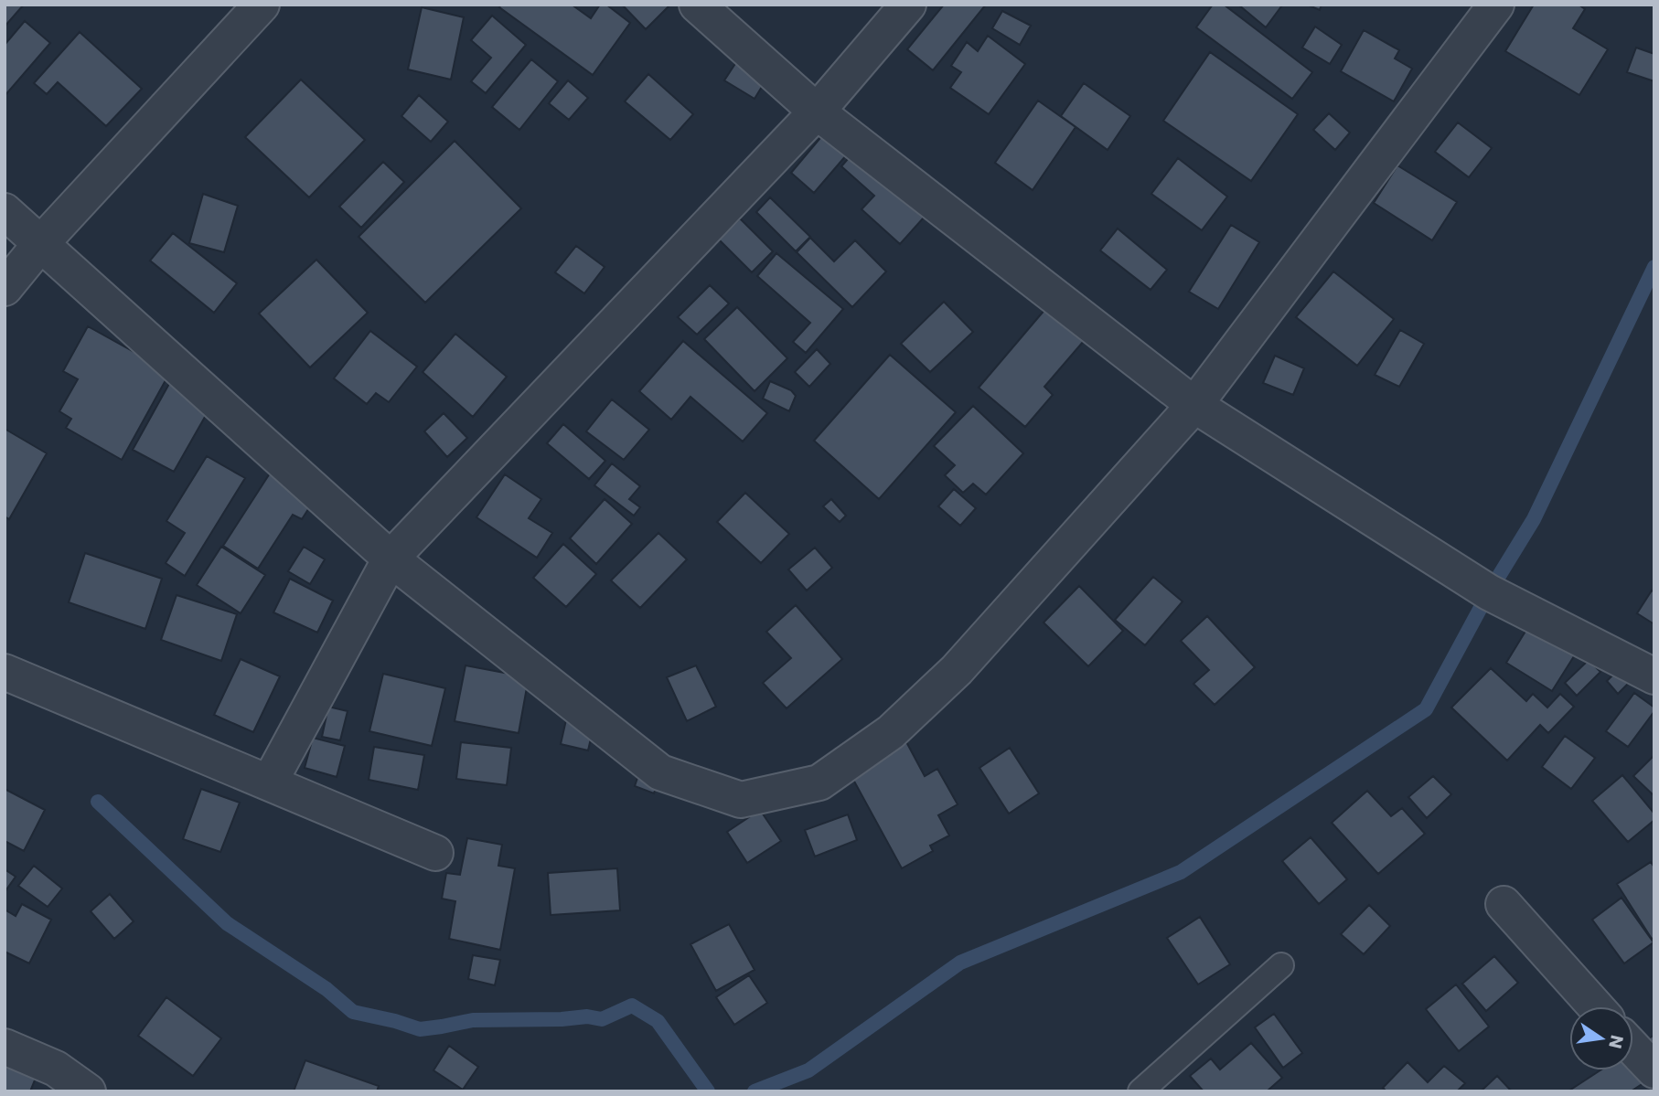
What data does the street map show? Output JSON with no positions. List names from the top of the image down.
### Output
{
  "north": "right"
}
